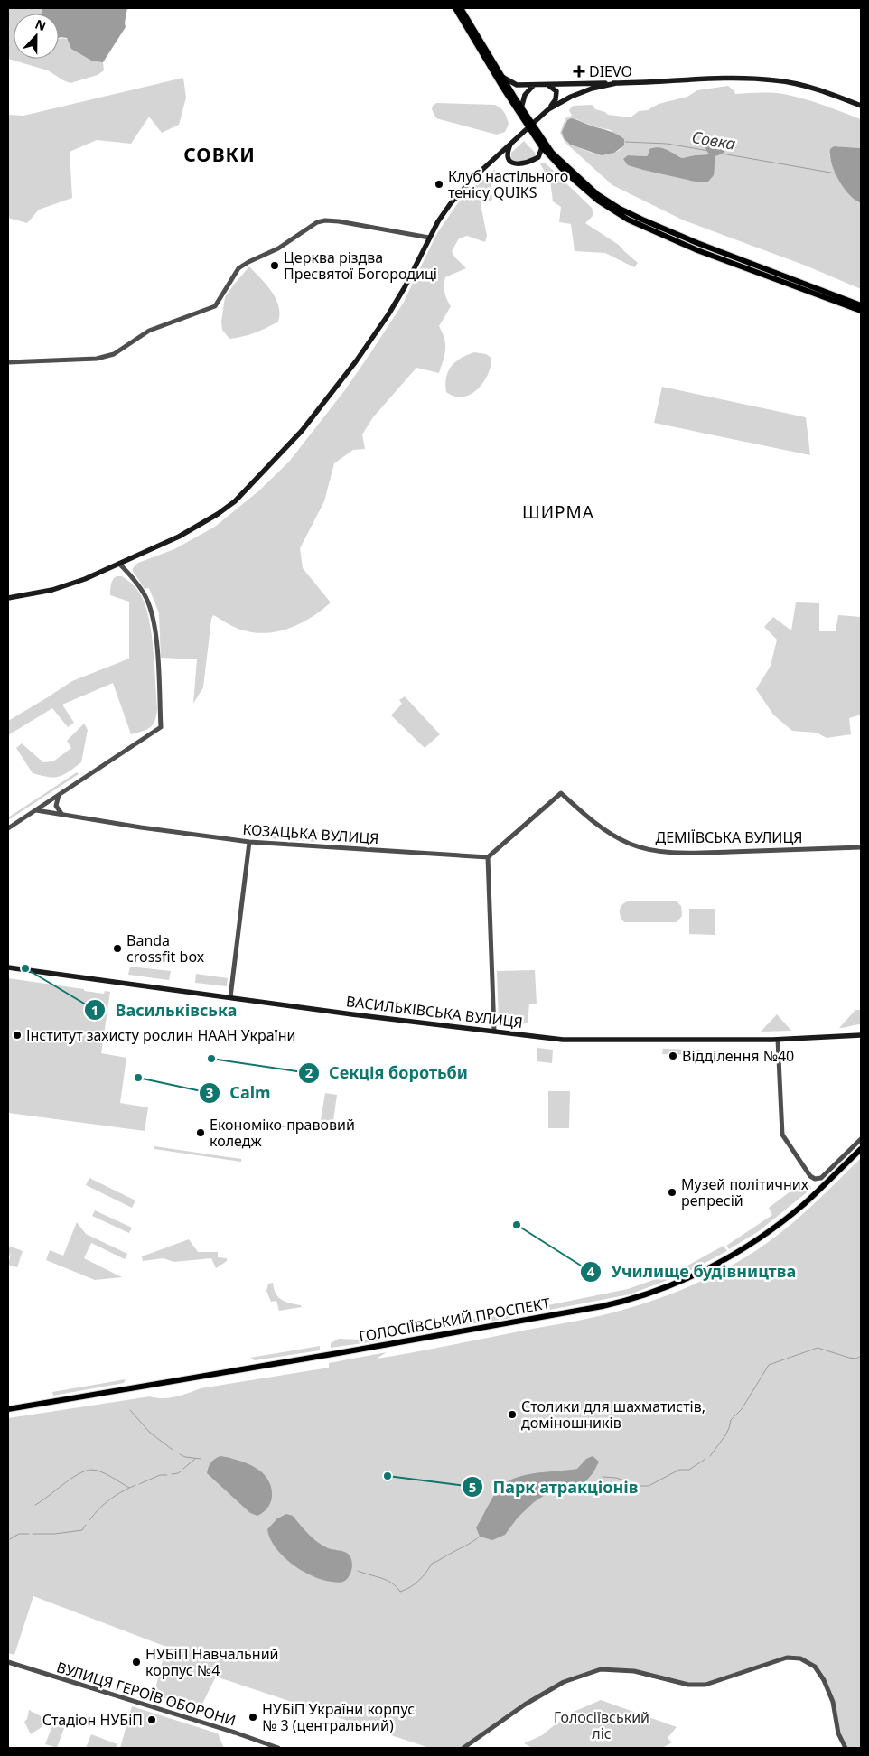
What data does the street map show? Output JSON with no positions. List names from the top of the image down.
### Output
{
  "streets": {
    "main road": ["ВАСИЛЬКІВСЬКА ВУЛИЦЯ", "ГОЛОСІЇВСЬКИЙ ПРОСПЕКТ"],
    "street": ["КОЗАЦЬКА ВУЛИЦЯ", "ДЕМІЇВСЬКА ВУЛИЦЯ", "ВУЛИЦЯ ГЕРОЇВ ОБОРОНИ"]
  },
  "crossings": [
    ["КОЗАЦЬКА ВУЛИЦЯ", "ДЕМІЇВСЬКА ВУЛИЦЯ"]
  ],
  "districts": ["СОВКИ", "ШИРМА"],
  "water": ["Совка"],
  "parks": ["Голосіївський ліс"],
  "places": {
    "health": ["DIEVO"],
    "other": [
      "Клуб настільного тенісу QUIKS",
      "Церква різдва Пресвятої Богородиці",
      "Banda crossfit box",
      "Васильківська",
      "Інститут захисту рослин НААН України",
      "Відділення №40",
      "Секція боротьби",
      "Calm",
      "Економіко-правовий коледж",
      "Музей політичних репресій",
      "Училище будівництва",
      "Столики для шахматистів, доміношників",
      "Парк атракціонів",
      "НУБіП Навчальний корпус №4",
      "НУБіП України корпус № 3 (центральний)",
      "Стадіон НУБіП"
    ]
  },
  "north": "top"
}
